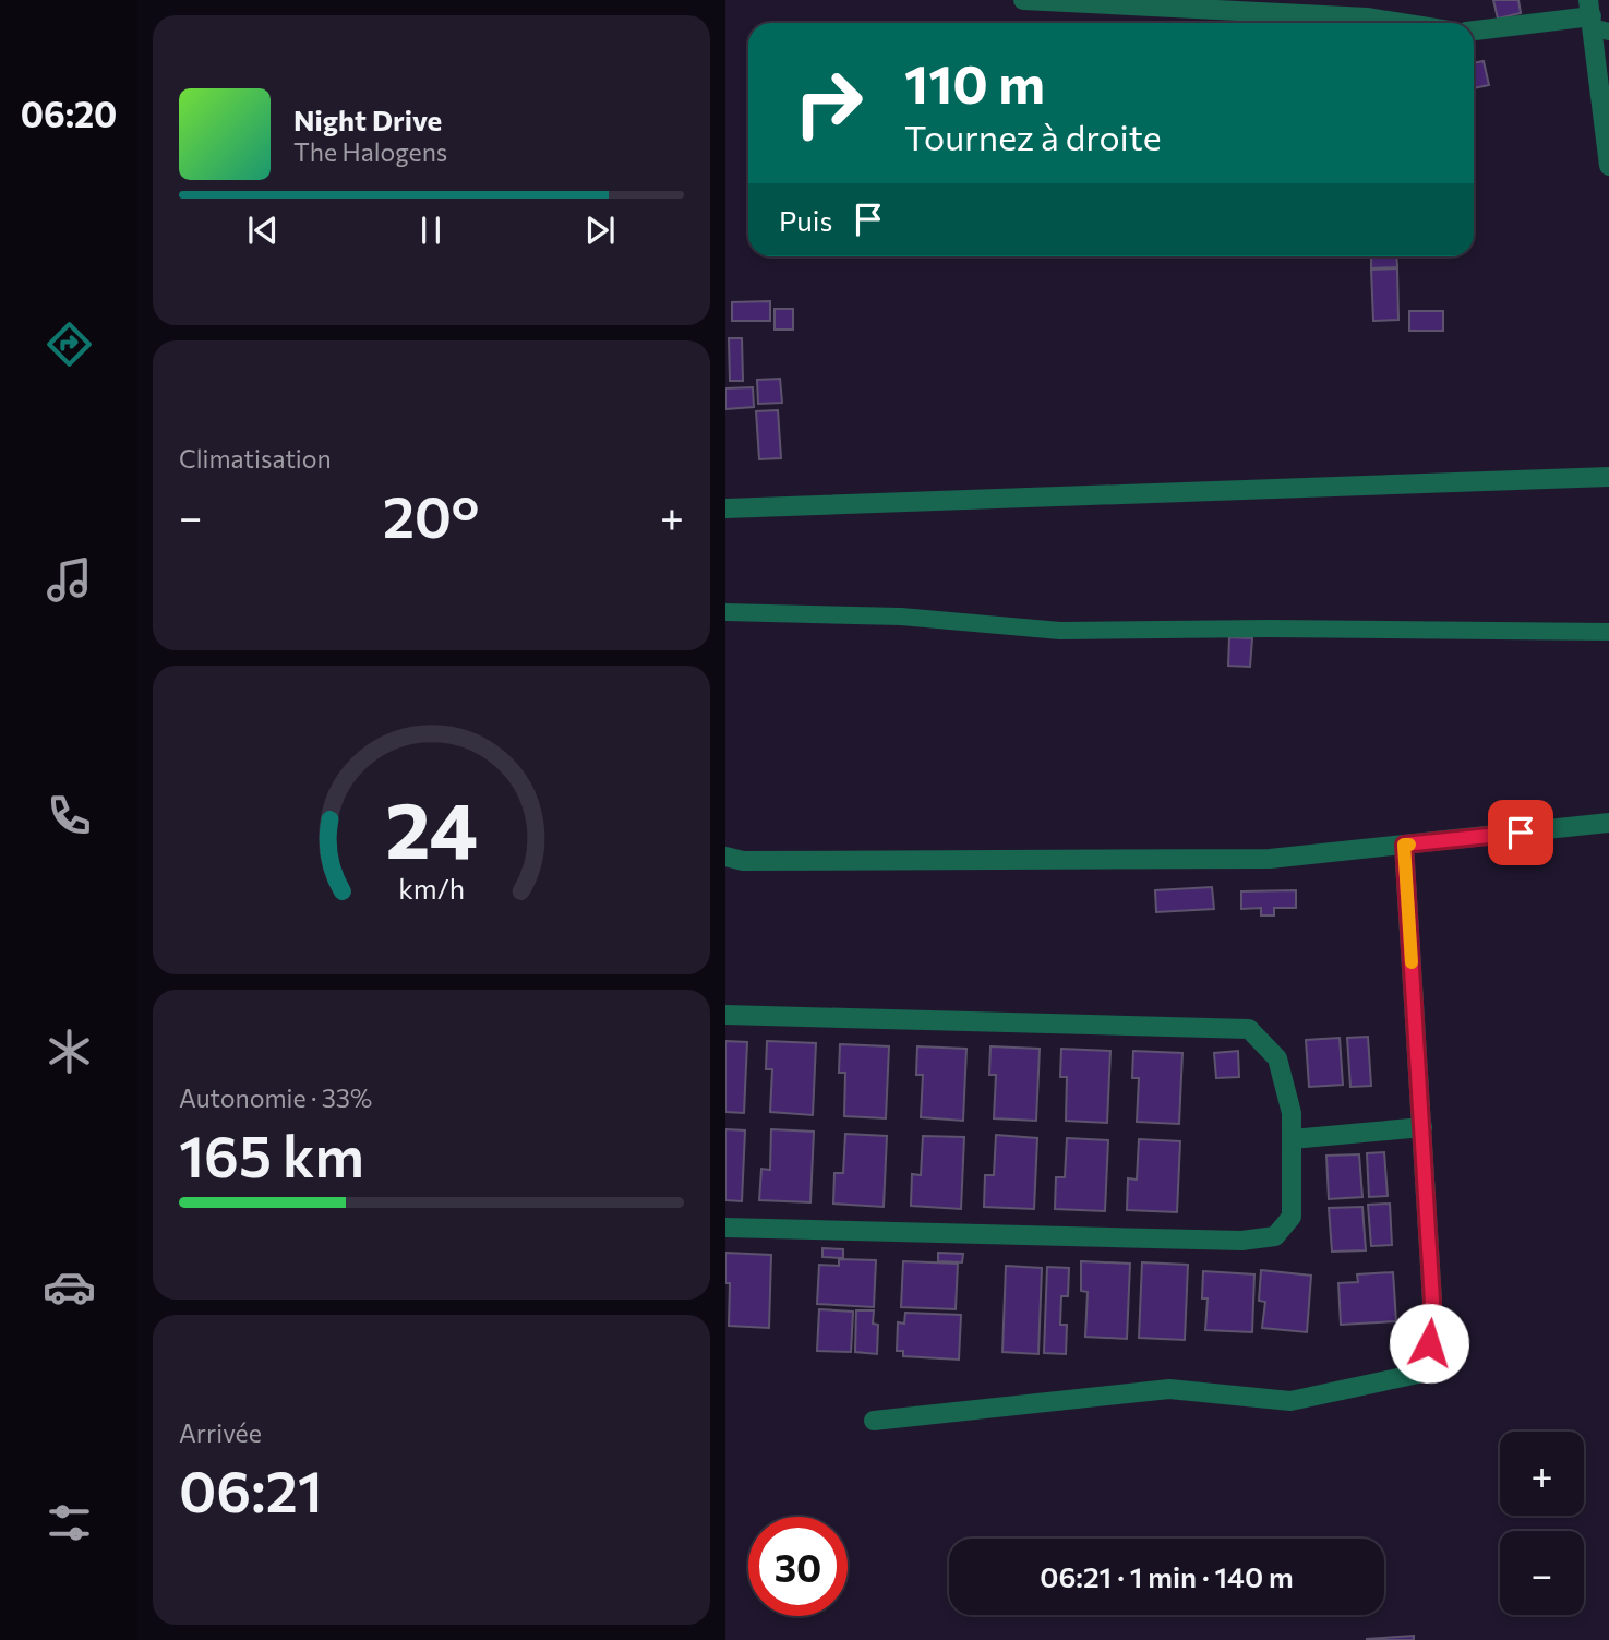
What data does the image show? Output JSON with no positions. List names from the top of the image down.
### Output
{
  "page": {
    "tabs": "06:20",
    "turn": ["110 m", "Tournez à droite"],
    "song": ["Night Drive", "The Halogens"],
    "then": "Puis",
    "tile": [
      "Climatisation",
      ["Autonomie · 33%", "165 km"],
      ["Arrivée", "06:21"]
    ],
    "heat": ["−", "20°", "+"],
    "map_buttons": ["+", "−"],
    "limit": "30",
    "trip": "06:21 · 1 min · 140 m",
    "gauge": ["24", "km/h"]
  }
}
